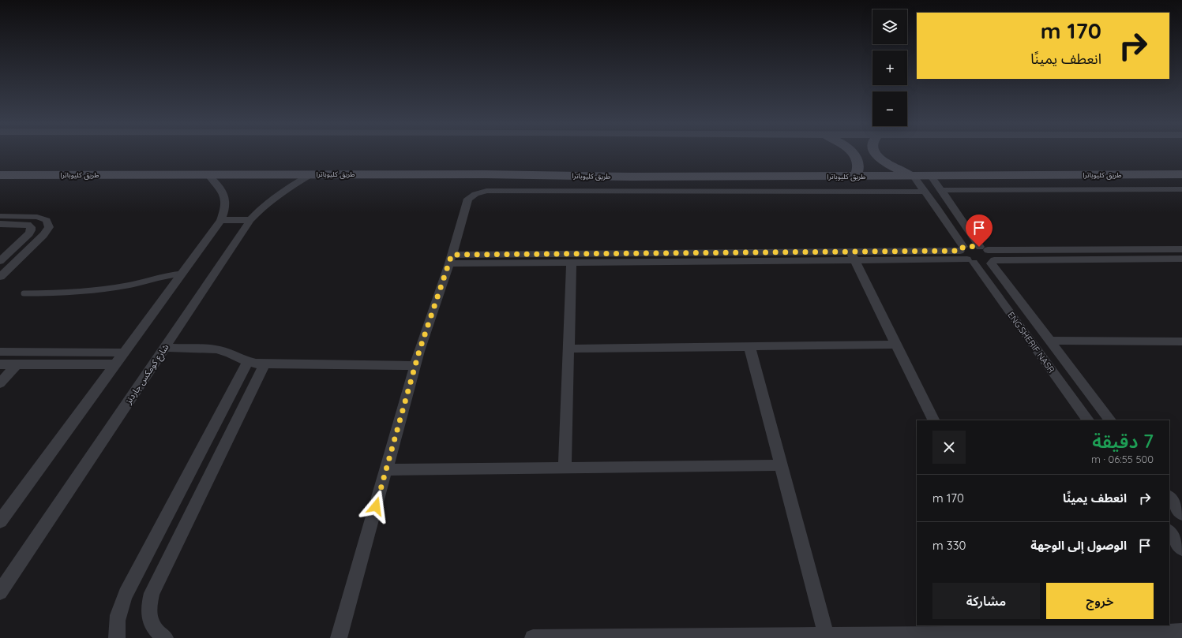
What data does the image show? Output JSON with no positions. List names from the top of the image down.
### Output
{
  "streets": {
    "main road": ["طريق كليوباترا"],
    "street": ["ENG.SHERIF NASR", "شارع كومكس جاردنز"]
  },
  "crossings": [
    ["طريق كليوباترا", "ENG.SHERIF NASR"],
    ["طريق كليوباترا", "شارع كومكس جاردنز"]
  ],
  "page": {
    "map_buttons": ["+", "−"],
    "turn": ["170 m", "انعطف يمينًا"],
    "heading": ["7 دقيقة", "500 m · 06:55"],
    "list": [
      {
        "name": "انعطف يمينًا",
        "value": "170 m"
      },
      {
        "name": "الوصول إلى الوجهة",
        "value": "330 m"
      }
    ],
    "buttons": ["خروج", "مشاركة"]
  }
}
